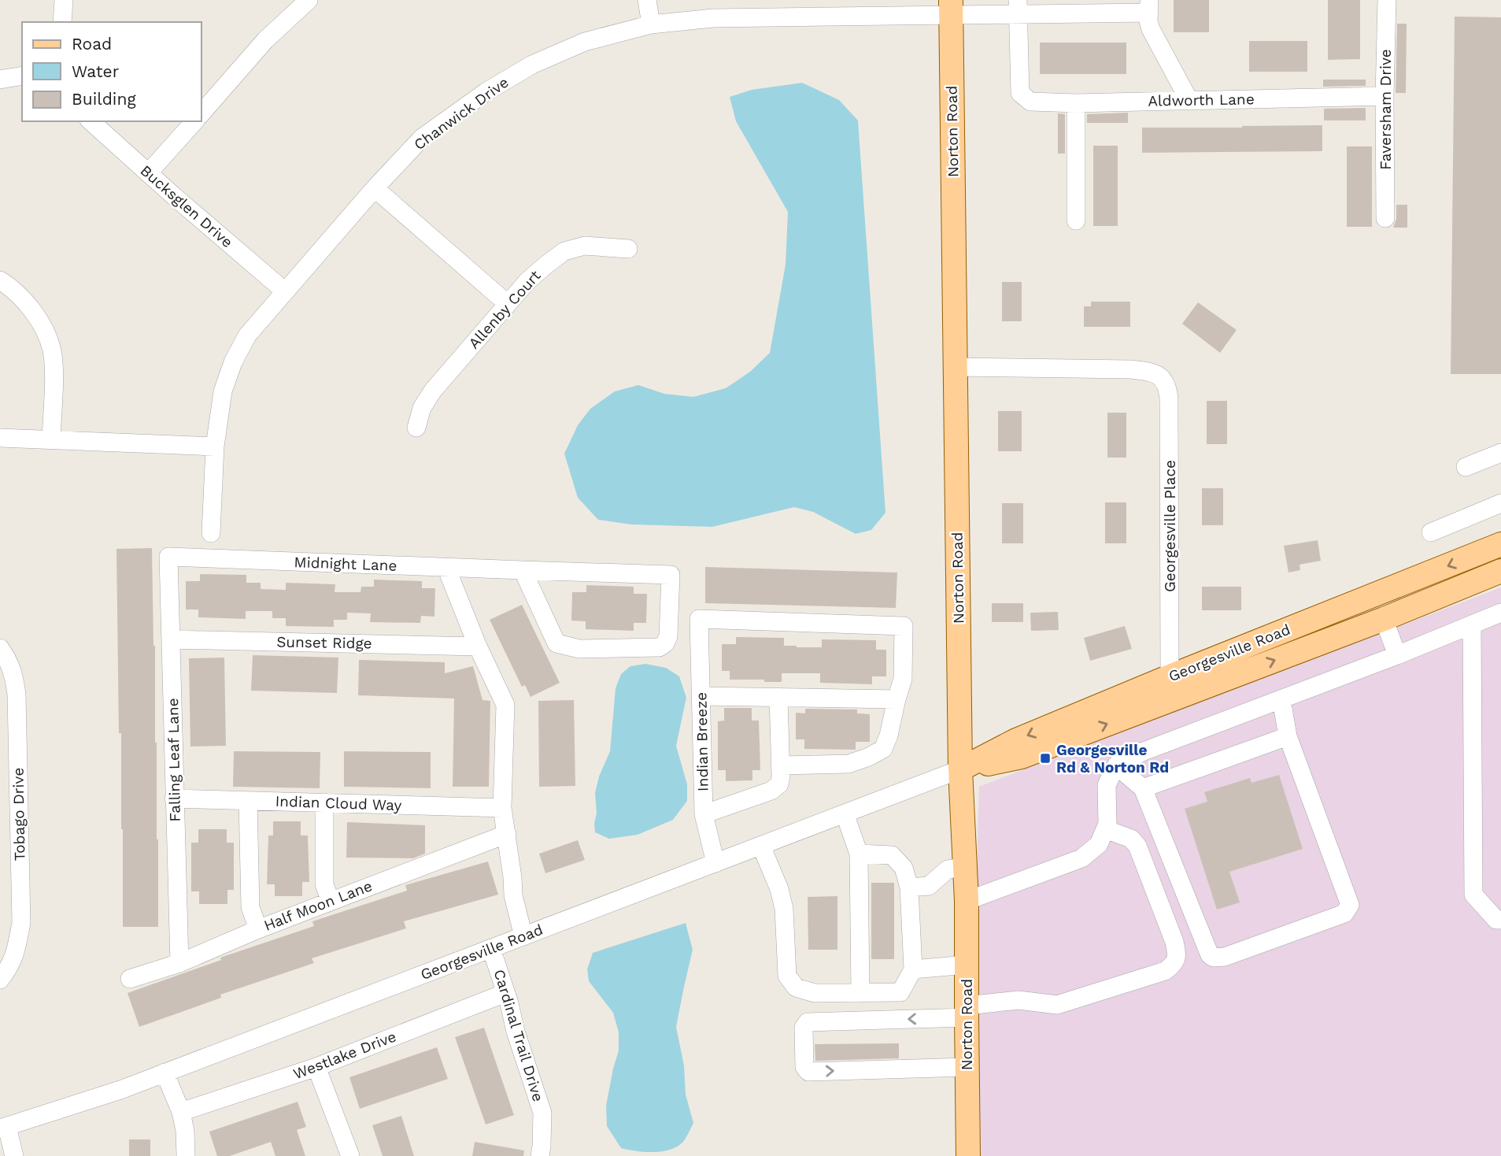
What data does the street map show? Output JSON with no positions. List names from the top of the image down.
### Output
{
  "streets": {
    "main road": ["Norton Road", "Georgesville Road"],
    "street": [
      "Aldworth Lane",
      "Faversham Drive",
      "Chanwick Drive",
      "Bucksglen Drive",
      "Allenby Court",
      "Georgesville Place",
      "Midnight Lane",
      "Sunset Ridge",
      "Indian Breeze",
      "Falling Leaf Lane",
      "Indian Cloud Way",
      "Tobago Drive",
      "Half Moon Lane",
      "Cardinal Trail Drive",
      "Westlake Drive"
    ]
  },
  "crossings": [
    ["Aldworth Lane", "Faversham Drive"],
    ["Aldworth Lane", "Chanwick Drive"],
    ["Chanwick Drive", "Norton Road"],
    ["Chanwick Drive", "Bucksglen Drive"],
    ["Norton Road", "Georgesville Place"],
    ["Norton Road", "Georgesville Road"],
    ["Georgesville Place", "Georgesville Road"],
    ["Midnight Lane", "Falling Leaf Lane"],
    ["Sunset Ridge", "Falling Leaf Lane"],
    ["Georgesville Road", "Indian Breeze"],
    ["Georgesville Road", "Cardinal Trail Drive"],
    ["Falling Leaf Lane", "Indian Cloud Way"],
    ["Falling Leaf Lane", "Half Moon Lane"],
    ["Cardinal Trail Drive", "Westlake Drive"]
  ],
  "places": {
    "transit": ["Georgesville Rd & Norton Rd"]
  },
  "legend": ["Road", "Water", "Building"]
}
